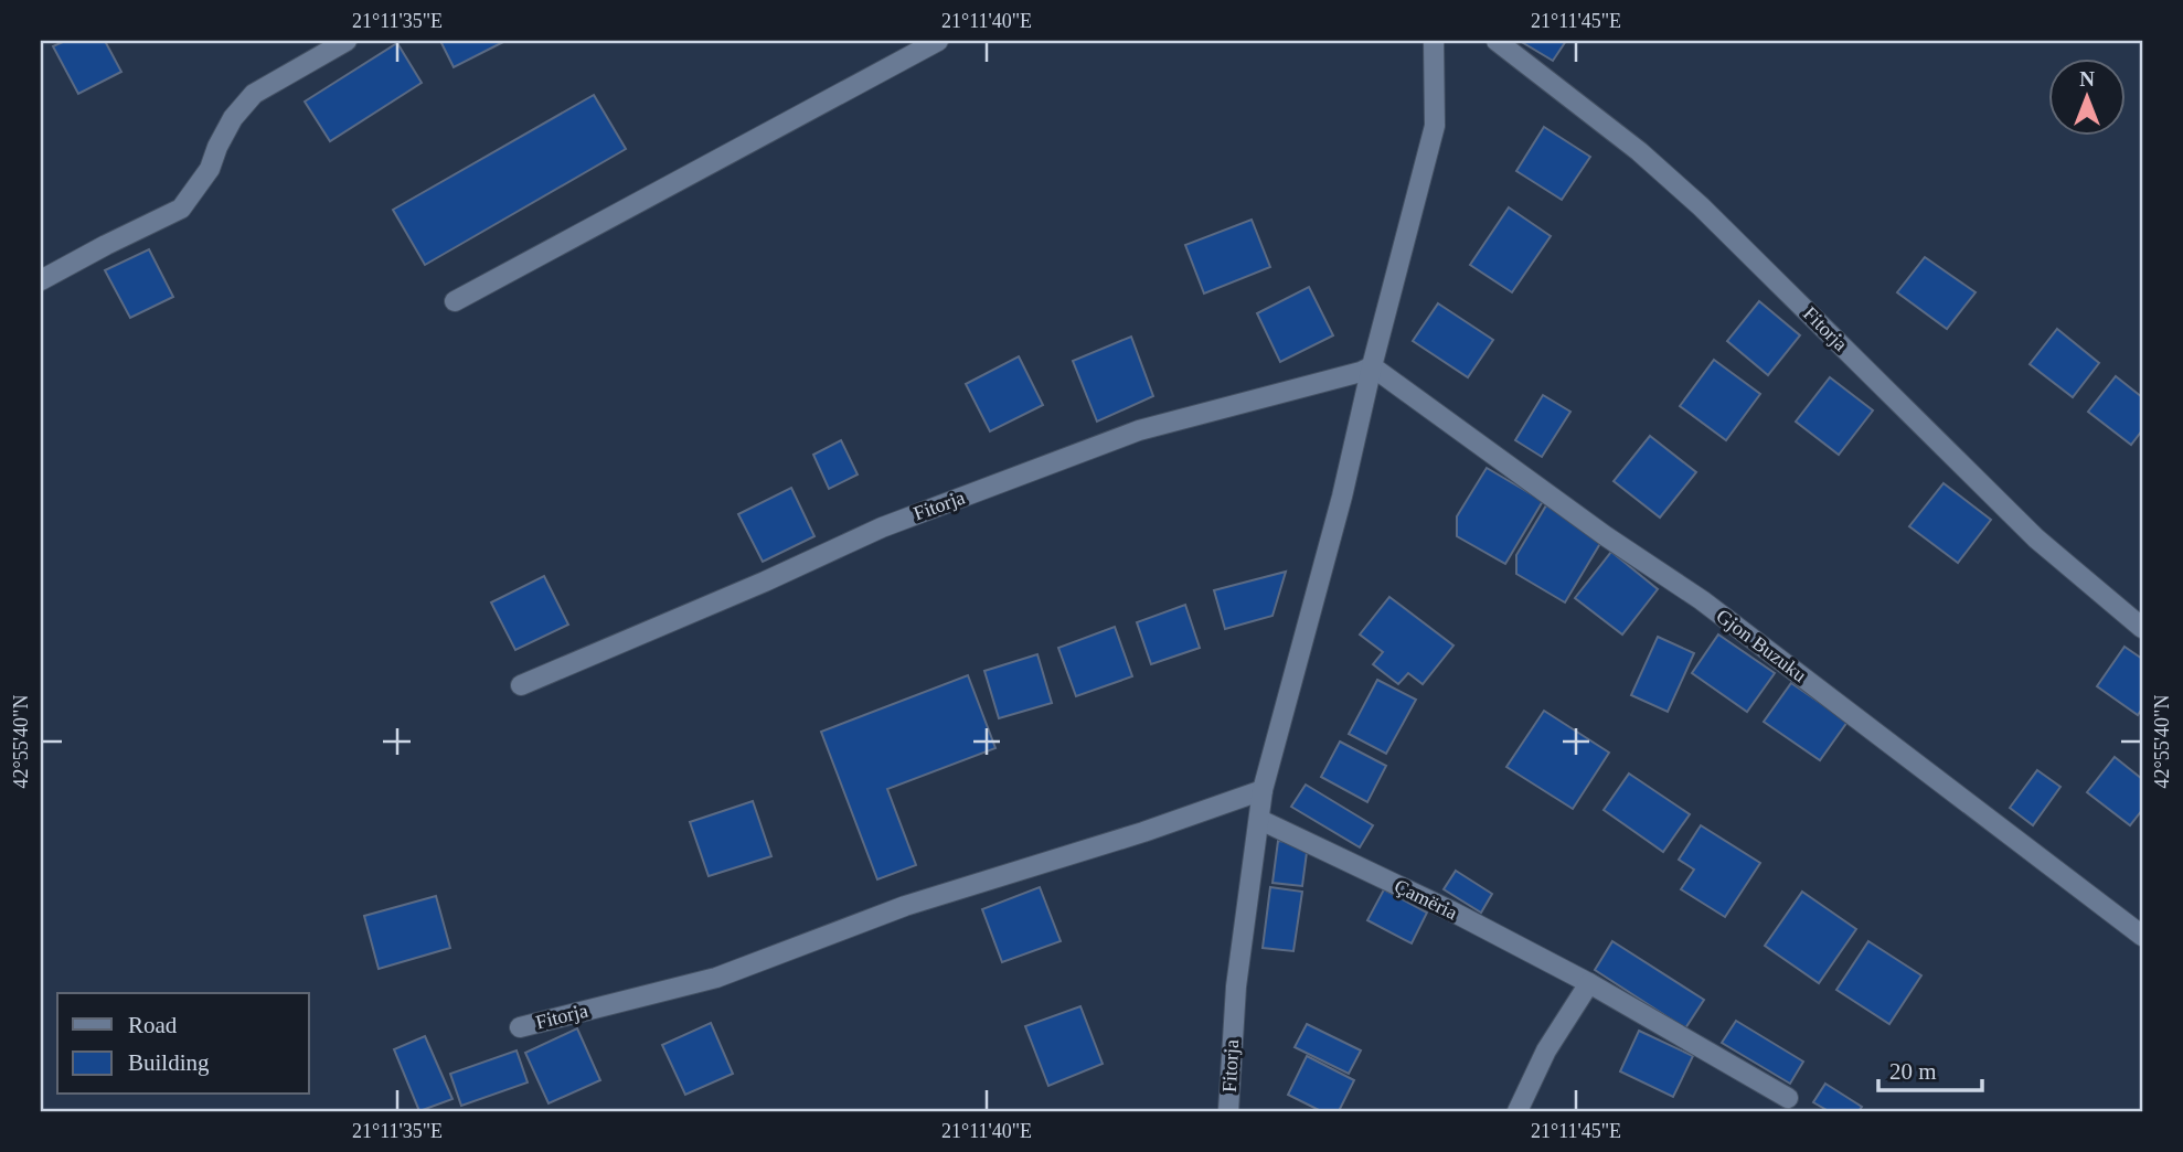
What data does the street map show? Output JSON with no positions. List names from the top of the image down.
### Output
{
  "streets": {
    "street": ["Fitorja", "Gjon Buzuku", "Çamëria"]
  },
  "crossings": [
    ["Fitorja", "Gjon Buzuku"],
    ["Fitorja", "Çamëria"]
  ],
  "legend": ["Road", "Building"],
  "scale_bar": "20 m",
  "north": "top",
  "coordinates": [
    "21°11'35\"E",
    "21°11'40\"E",
    "21°11'45\"E",
    "42°55'40\"N"
  ]
}
